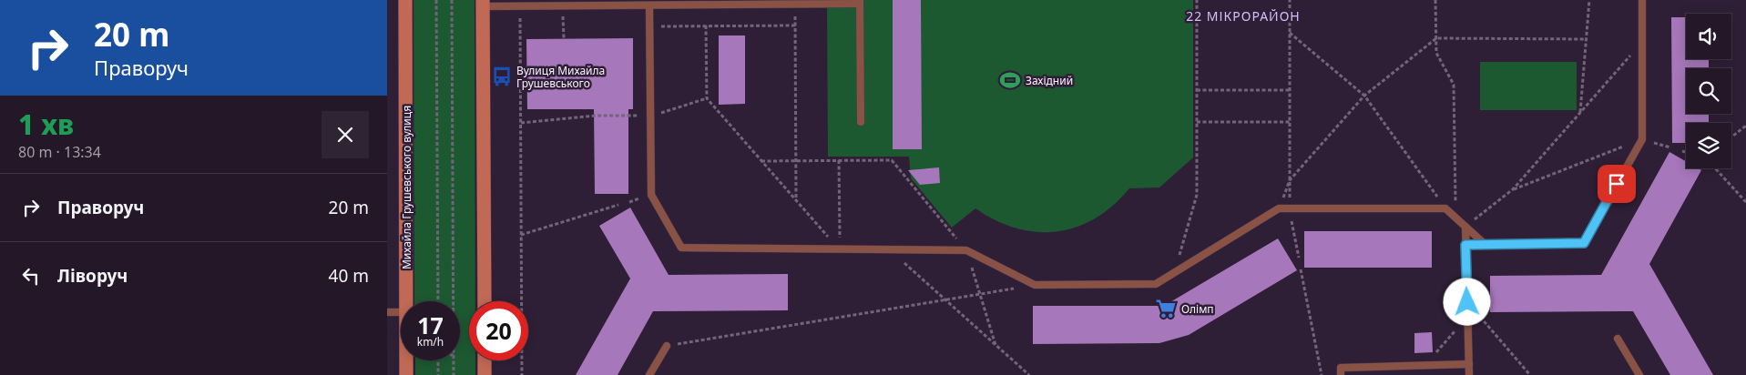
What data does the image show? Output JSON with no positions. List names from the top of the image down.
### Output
{
  "streets": {
    "street": ["Михайла Грушевського вулиця"]
  },
  "districts": ["22 МІКРОРАЙОН"],
  "places": {
    "bus stop": ["Вулиця Михайла Грушевського"],
    "sports": ["Західний"],
    "supermarket": ["Олімп"]
  },
  "page": {
    "turn": ["20 m", "Праворуч"],
    "heading": ["1 хв", "80 m · 13:34"],
    "list": [
      {
        "name": "Праворуч",
        "value": "20 m"
      },
      {
        "name": "Ліворуч",
        "value": "40 m"
      }
    ],
    "speed": "17 km/h",
    "limit": "20"
  }
}
